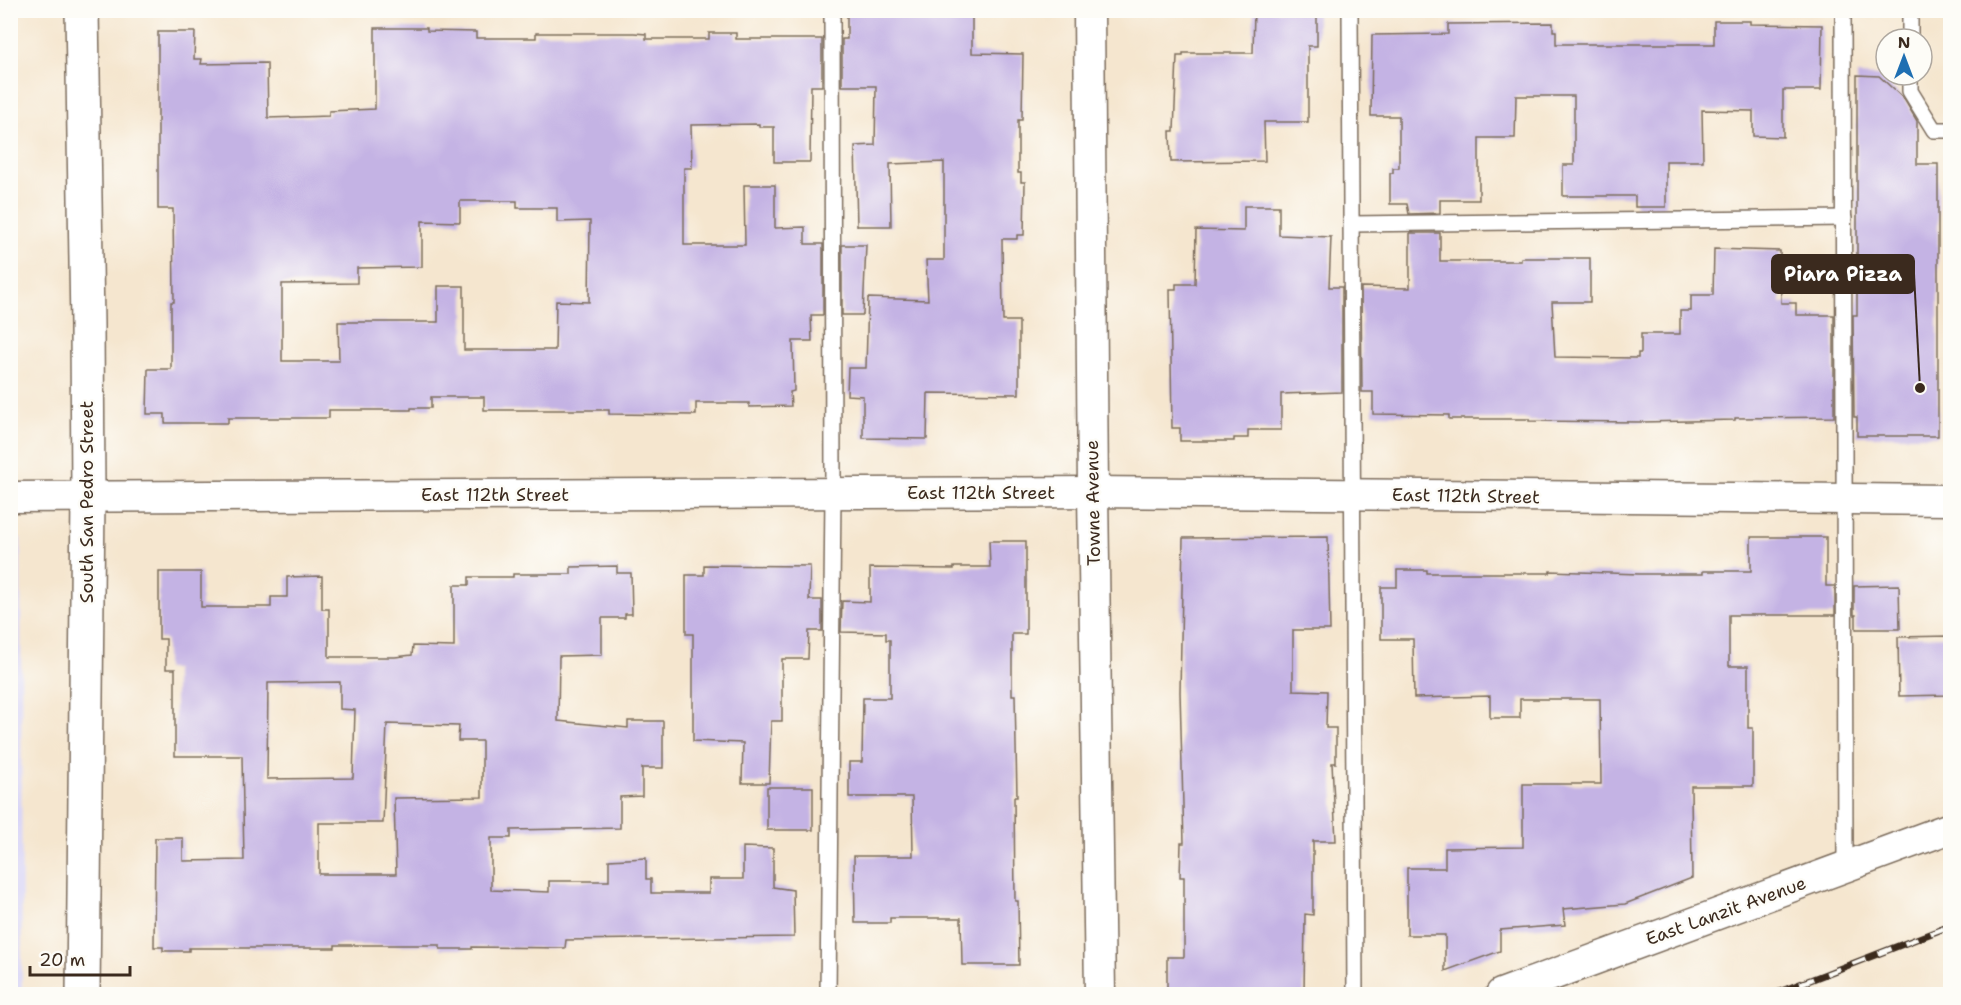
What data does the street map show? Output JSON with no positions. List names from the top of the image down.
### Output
{
  "streets": {
    "street": [
      "East 112th Street",
      "South San Pedro Street",
      "Towne Avenue",
      "East Lanzit Avenue"
    ]
  },
  "crossings": [
    ["East 112th Street", "South San Pedro Street"],
    ["East 112th Street", "Towne Avenue"]
  ],
  "places": ["Piara Pizza"],
  "scale_bar": "20 m",
  "north": "top"
}
